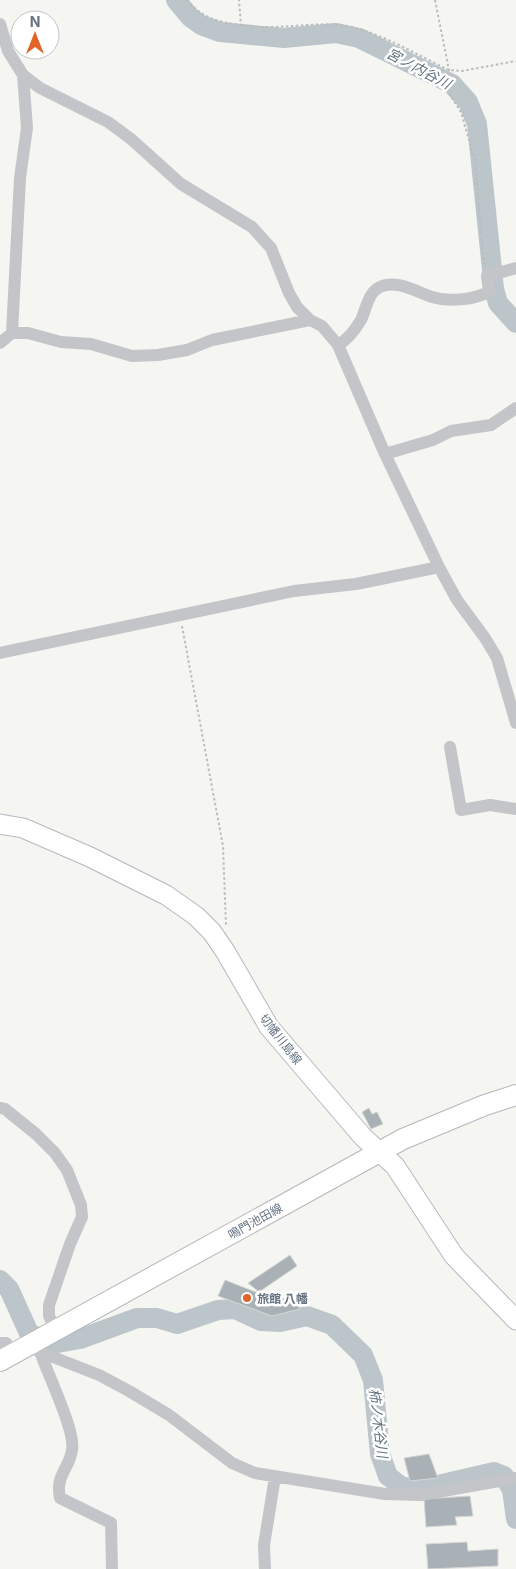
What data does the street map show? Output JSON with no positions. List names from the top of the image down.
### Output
{
  "streets": {
    "main road": ["切幡川島線", "鳴門池田線"]
  },
  "crossings": [
    ["切幡川島線", "鳴門池田線"]
  ],
  "water": ["宮ノ内谷川", "柿ノ木谷川"],
  "places": ["旅館 八幡"],
  "north": "top"
}
